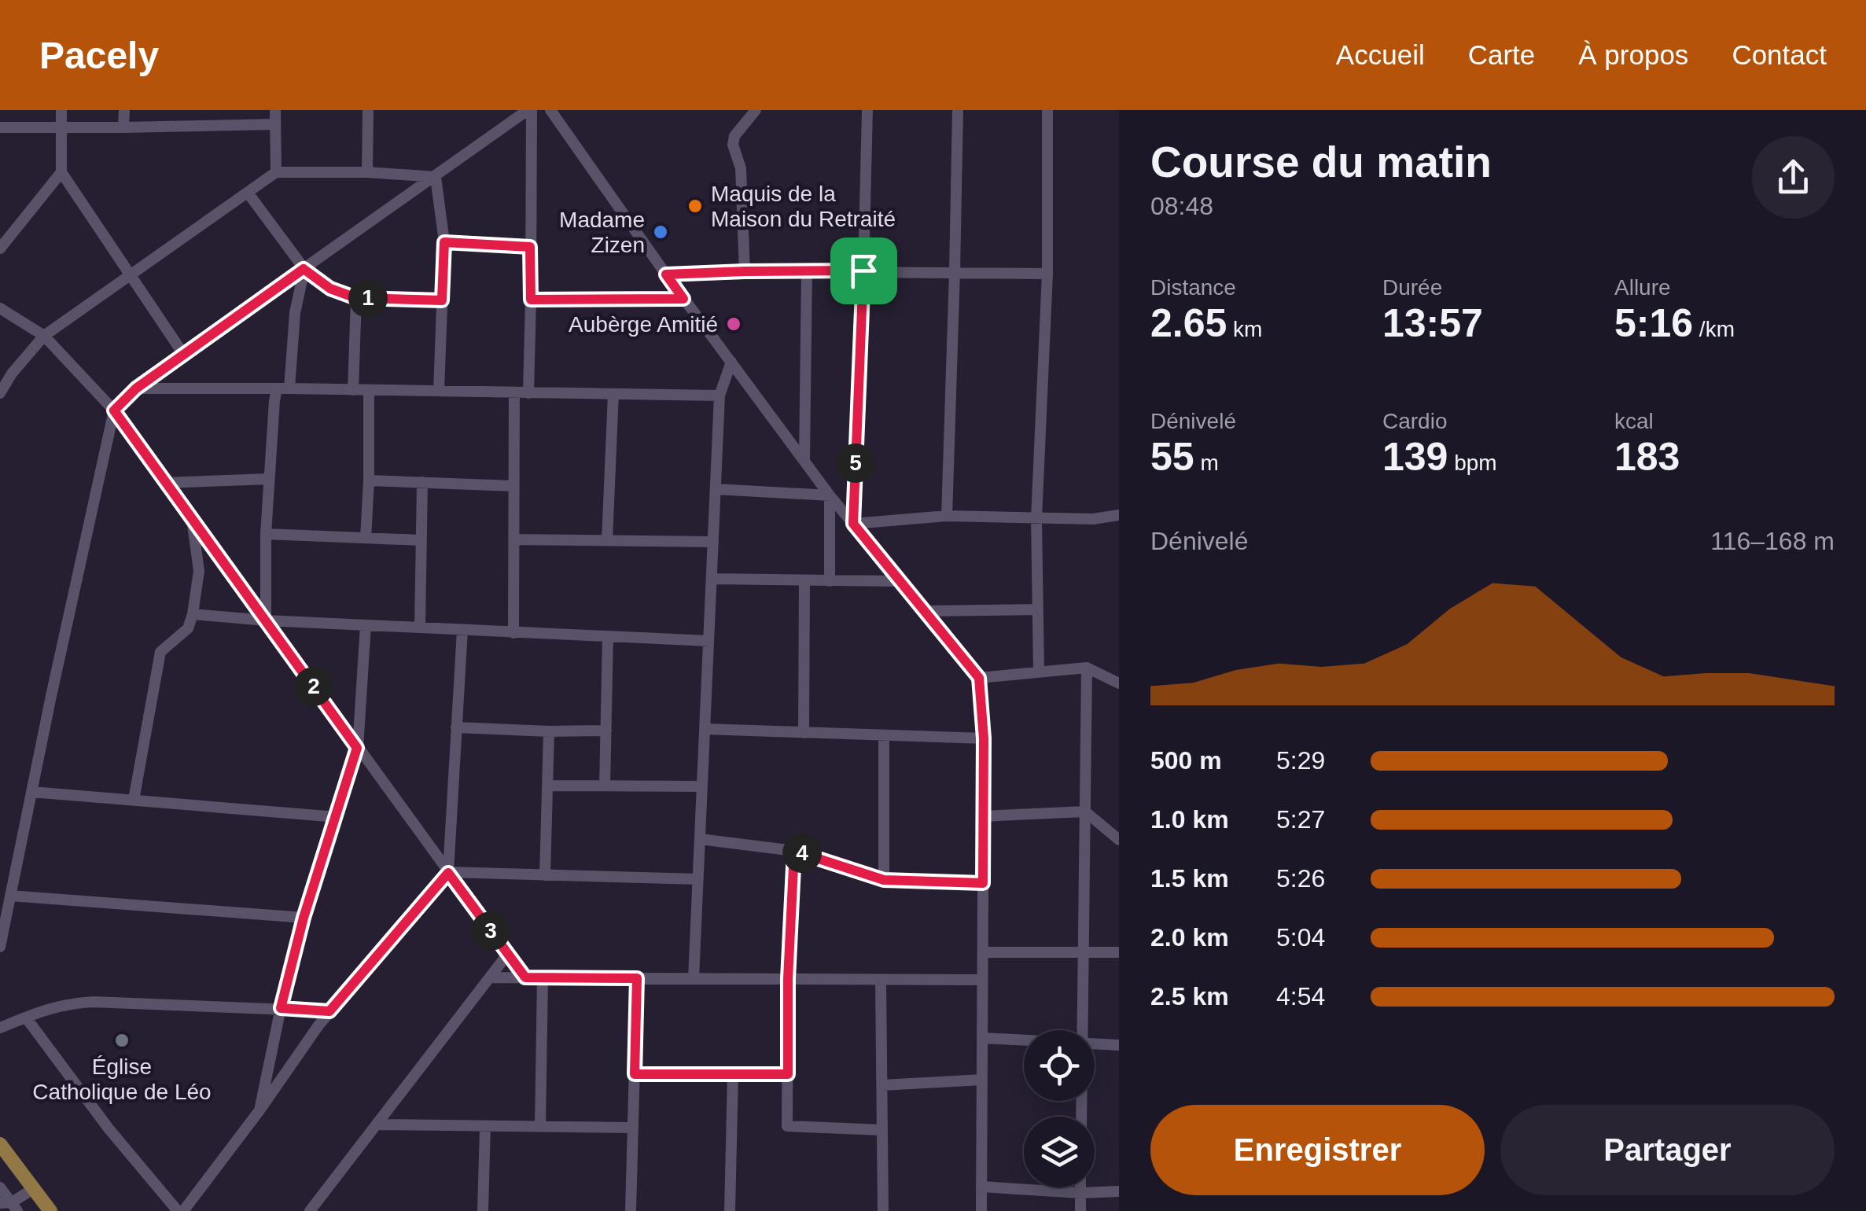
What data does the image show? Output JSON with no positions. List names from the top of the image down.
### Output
{
  "places": [
    "Maquis de la Maison du Retraité",
    "Madame Zizen",
    "Aubèrge Amitié",
    "Église Catholique de Léo"
  ],
  "page": {
    "header": "Pacely",
    "nav": [
      "Accueil",
      "Carte",
      "À propos",
      "Contact"
    ],
    "heading": ["Course du matin", "08:48"],
    "stats": [
      ["Distance", "2.65 km"],
      ["Durée", "13:57"],
      ["Allure", "5:16 /km"],
      ["Dénivelé", "55 m"],
      ["Cardio", "139 bpm"],
      ["kcal", "183"]
    ],
    "pins": [
      "1",
      "5",
      "2",
      "4",
      "3"
    ],
    "chart": ["Dénivelé", "116–168 m"],
    "list": [
      {
        "name": "500 m",
        "note": "5:29"
      },
      {
        "name": "1.0 km",
        "note": "5:27"
      },
      {
        "name": "1.5 km",
        "note": "5:26"
      },
      {
        "name": "2.0 km",
        "note": "5:04"
      },
      {
        "name": "2.5 km",
        "note": "4:54"
      }
    ],
    "buttons": ["Enregistrer", "Partager"]
  }
}
